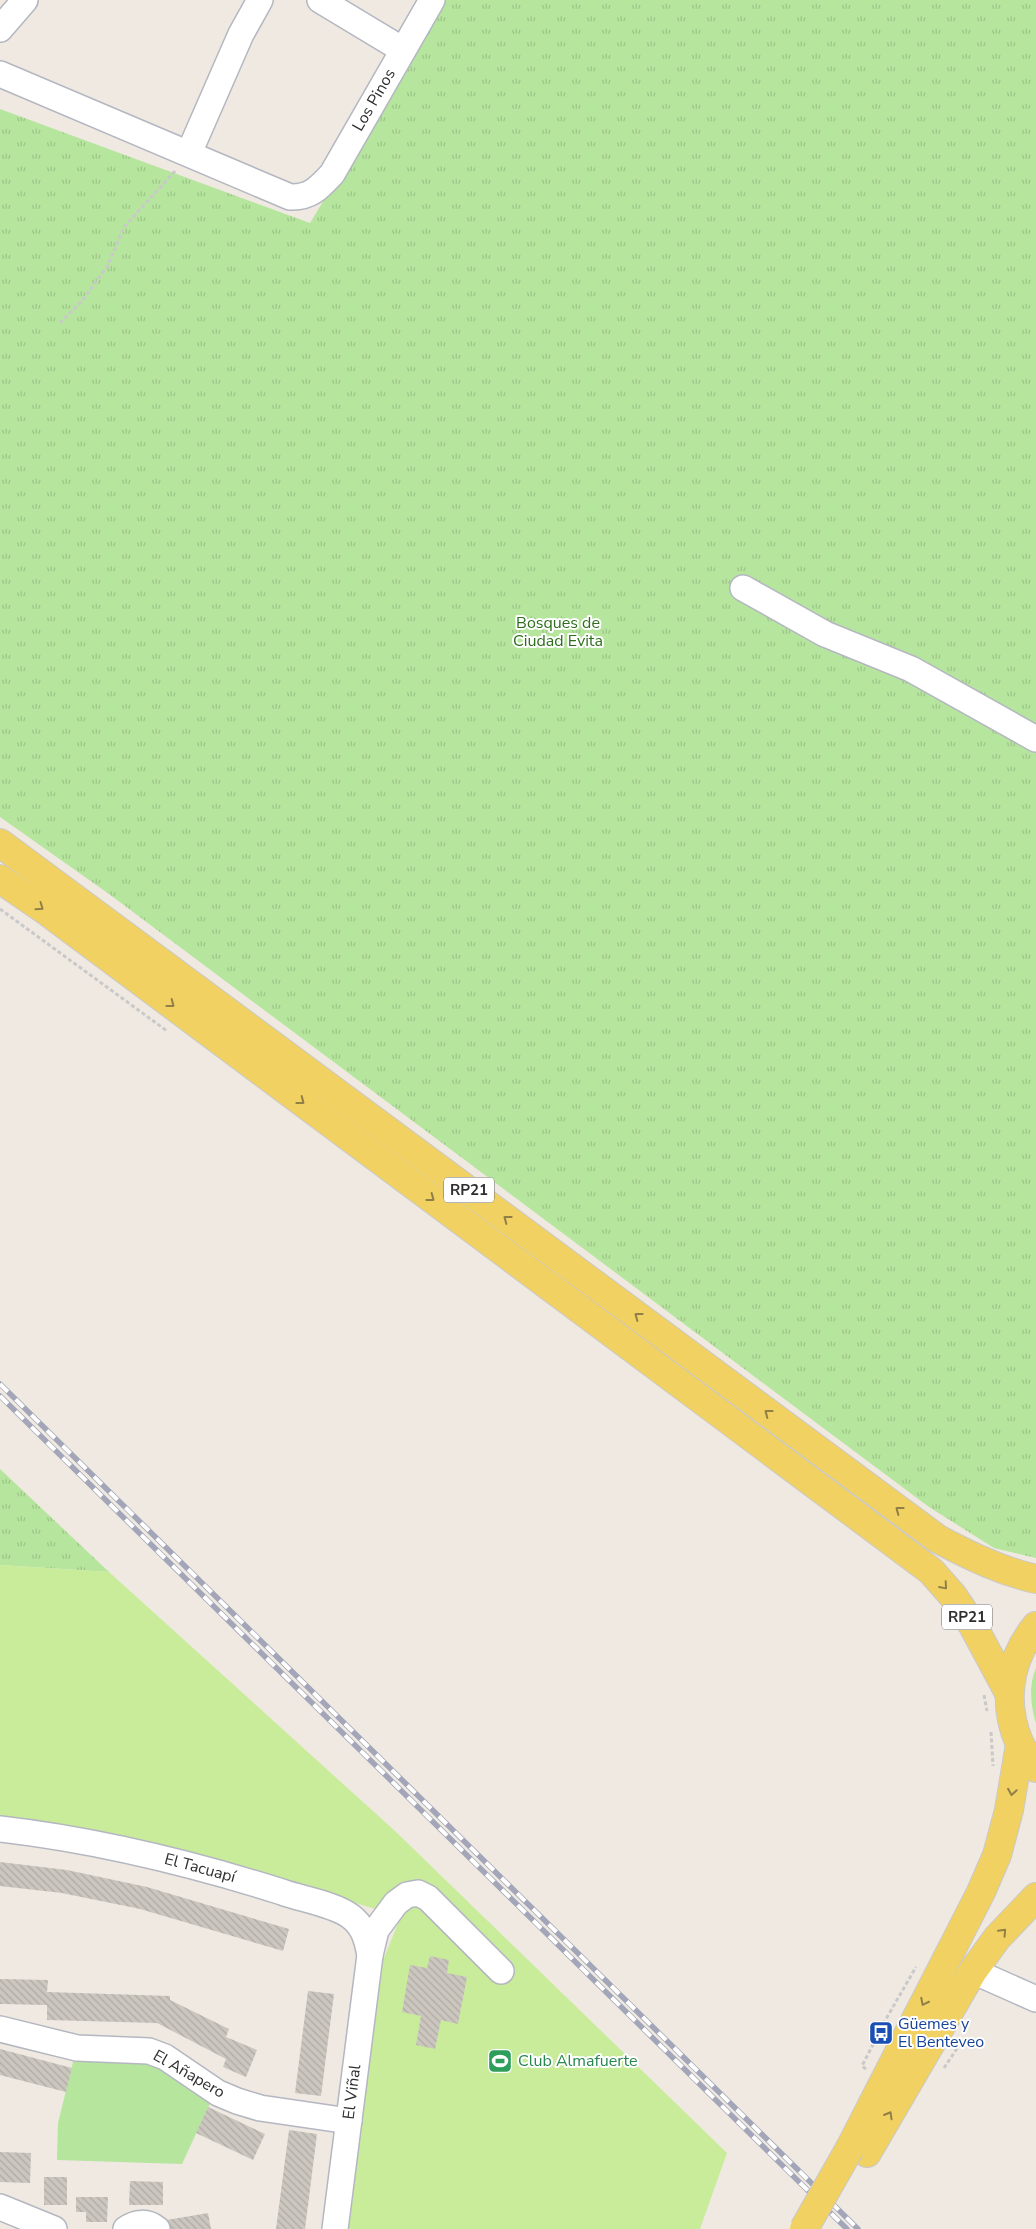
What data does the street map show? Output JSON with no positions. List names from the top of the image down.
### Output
{
  "streets": {
    "main road": ["RP21"],
    "street": [
      "Los Pinos",
      "El Tacuapí",
      "El Añapero",
      "El Viñal"
    ]
  },
  "crossings": [
    ["El Tacuapí", "El Viñal"],
    ["El Añapero", "El Viñal"]
  ],
  "parks": ["Bosques de Ciudad Evita"],
  "places": {
    "bus stop": ["Güemes y El Benteveo"],
    "sports": ["Club Almafuerte"]
  }
}
